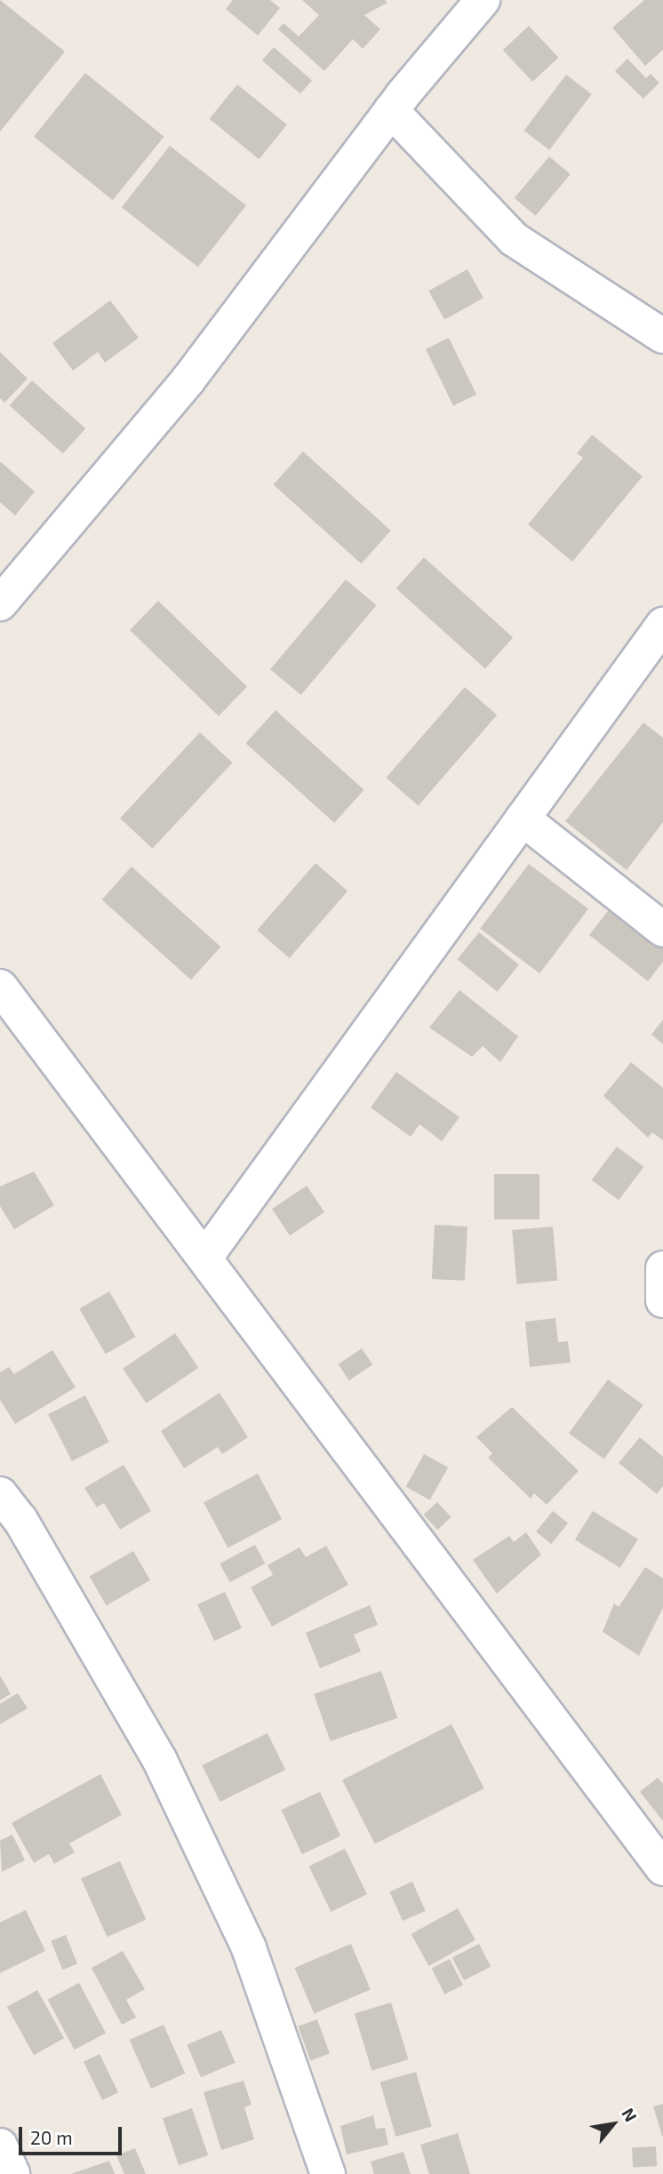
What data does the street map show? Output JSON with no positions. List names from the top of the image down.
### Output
{
  "scale_bar": "20 m",
  "north": "top right"
}
